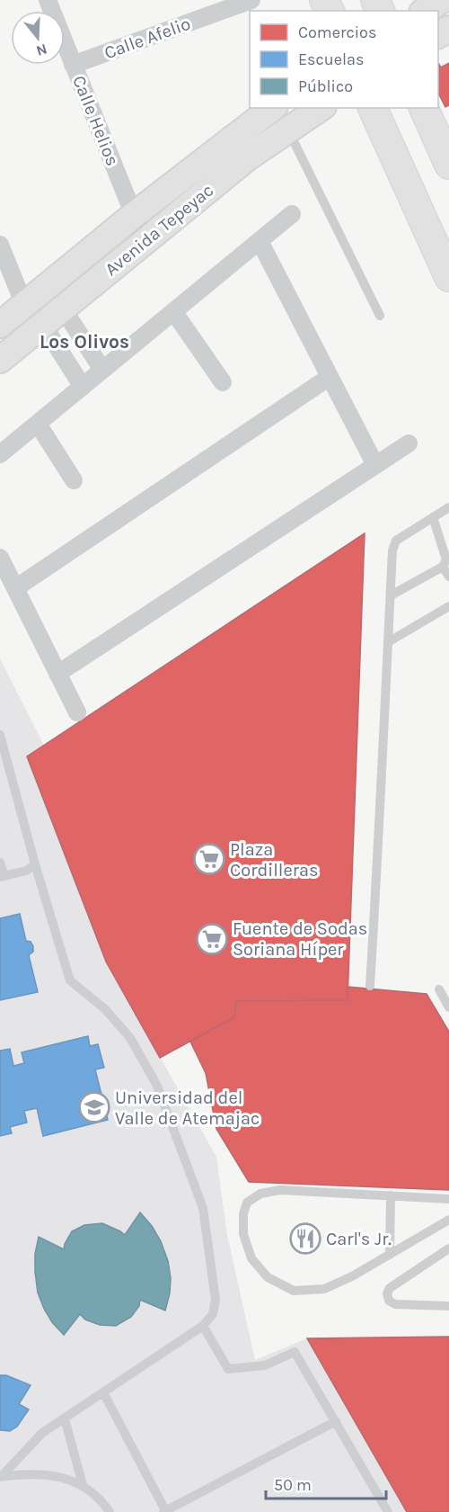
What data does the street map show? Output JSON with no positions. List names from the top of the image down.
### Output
{
  "streets": {
    "street": ["Calle Afelio", "Calle Helios", "Avenida Tepeyac"]
  },
  "crossings": [
    ["Calle Afelio", "Calle Helios"],
    ["Calle Helios", "Avenida Tepeyac"]
  ],
  "districts": ["Los Olivos"],
  "places": {
    "supermarket": ["Plaza Cordilleras", "Fuente de Sodas Soriana Híper"],
    "school or university": ["Universidad del Valle de Atemajac"],
    "restaurant": ["Carl's Jr."]
  },
  "legend": ["Comercios", "Escuelas", "Público"],
  "scale_bar": "50 m",
  "north": "bottom"
}
